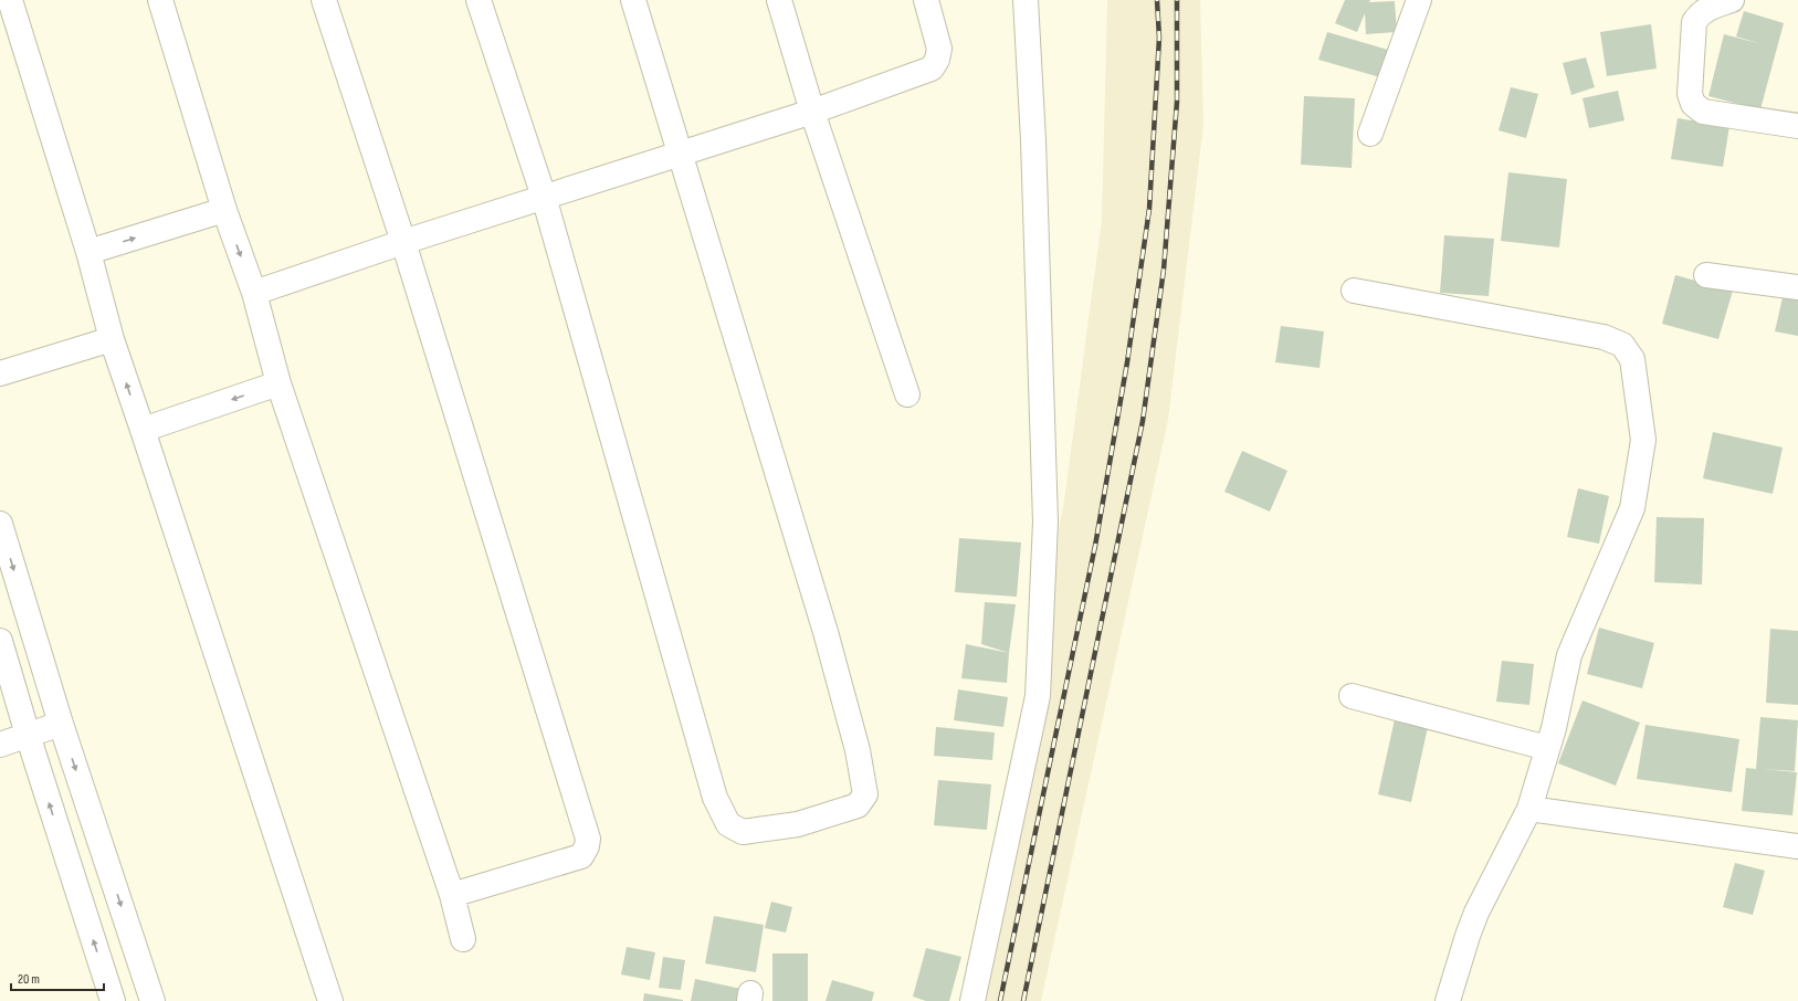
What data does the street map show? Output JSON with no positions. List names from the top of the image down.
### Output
{
  "scale_bar": "20 m"
}
